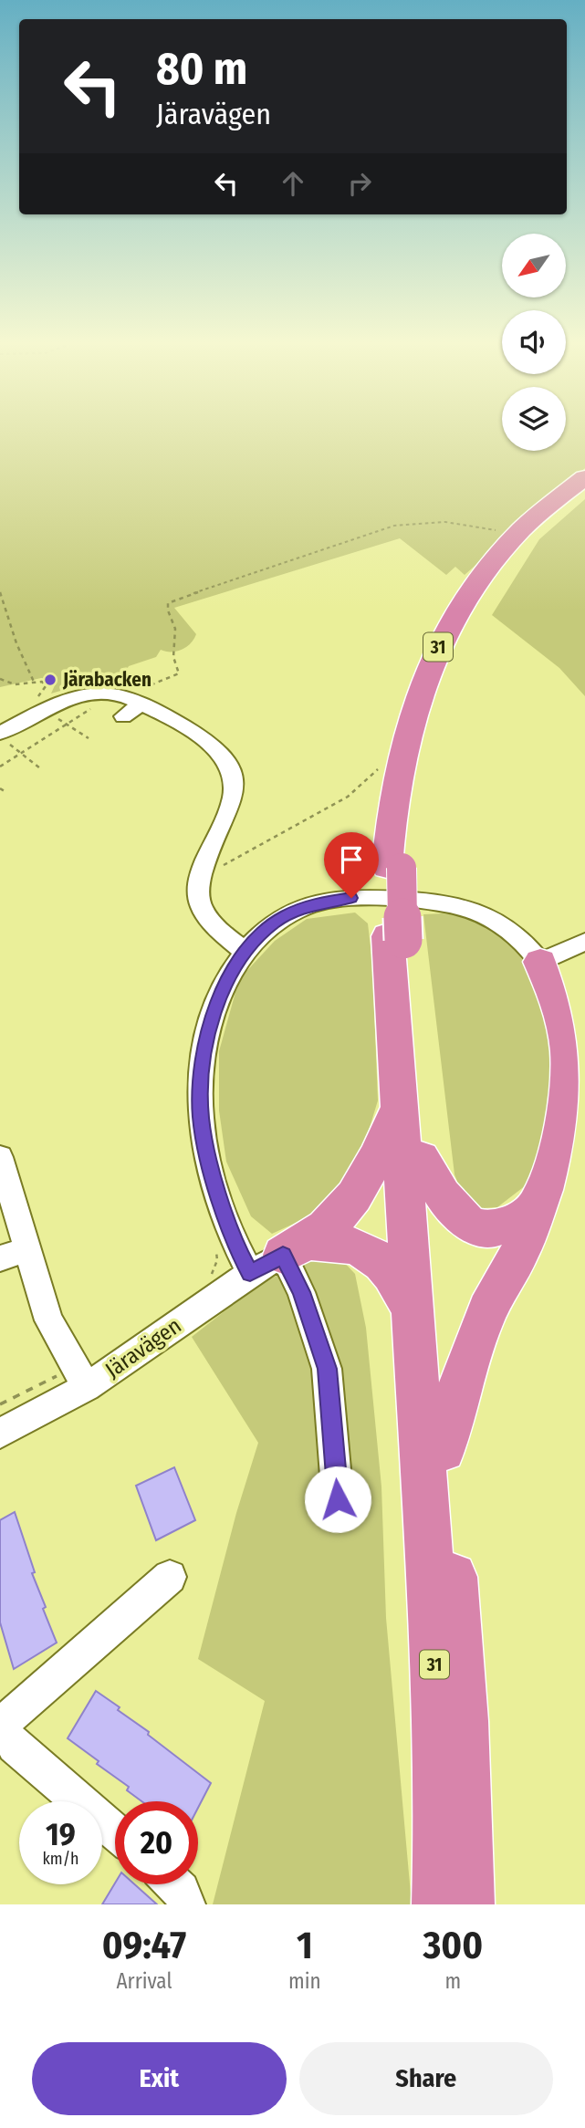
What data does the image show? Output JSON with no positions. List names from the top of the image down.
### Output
{
  "streets": {
    "highway": ["31"],
    "street": ["Järavägen"]
  },
  "places": ["Järabacken"],
  "north": "bottom left",
  "page": {
    "turn": ["80 m", "Järavägen"],
    "speed": "19 km/h",
    "limit": "20",
    "eta": [
      "09:47",
      "Arrival",
      "1",
      "min",
      "300",
      "m"
    ],
    "buttons": ["Exit", "Share"]
  }
}
